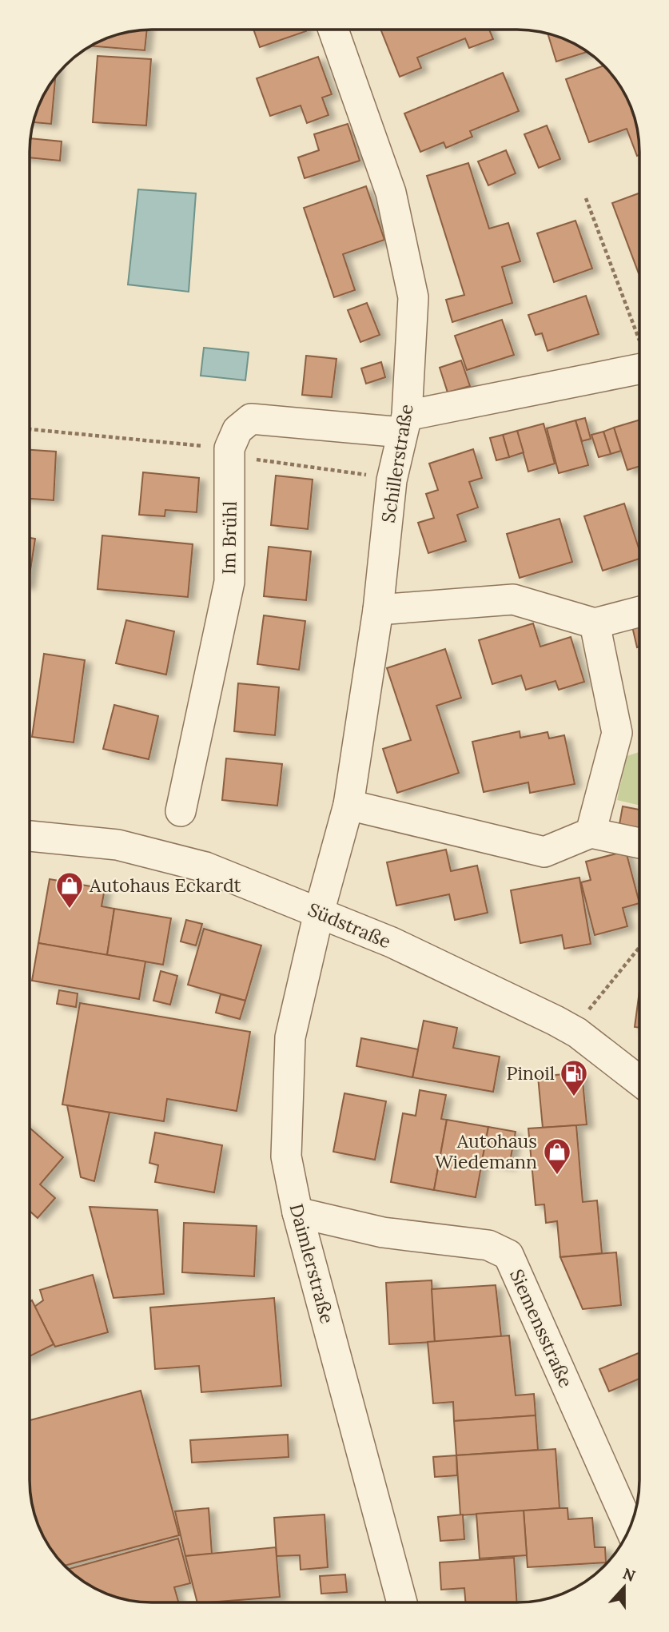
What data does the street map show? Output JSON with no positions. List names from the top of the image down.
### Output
{
  "streets": {
    "street": [
      "Schillerstraße",
      "Im Brühl",
      "Südstraße",
      "Daimlerstraße",
      "Siemensstraße"
    ]
  },
  "crossings": [
    ["Schillerstraße", "Südstraße"],
    ["Schillerstraße", "Daimlerstraße"],
    ["Südstraße", "Daimlerstraße"],
    ["Daimlerstraße", "Siemensstraße"]
  ],
  "places": {
    "shop": ["Autohaus Eckardt", "Autohaus Wiedemann"],
    "fuel station": ["Pinoil"]
  },
  "north": "top"
}
